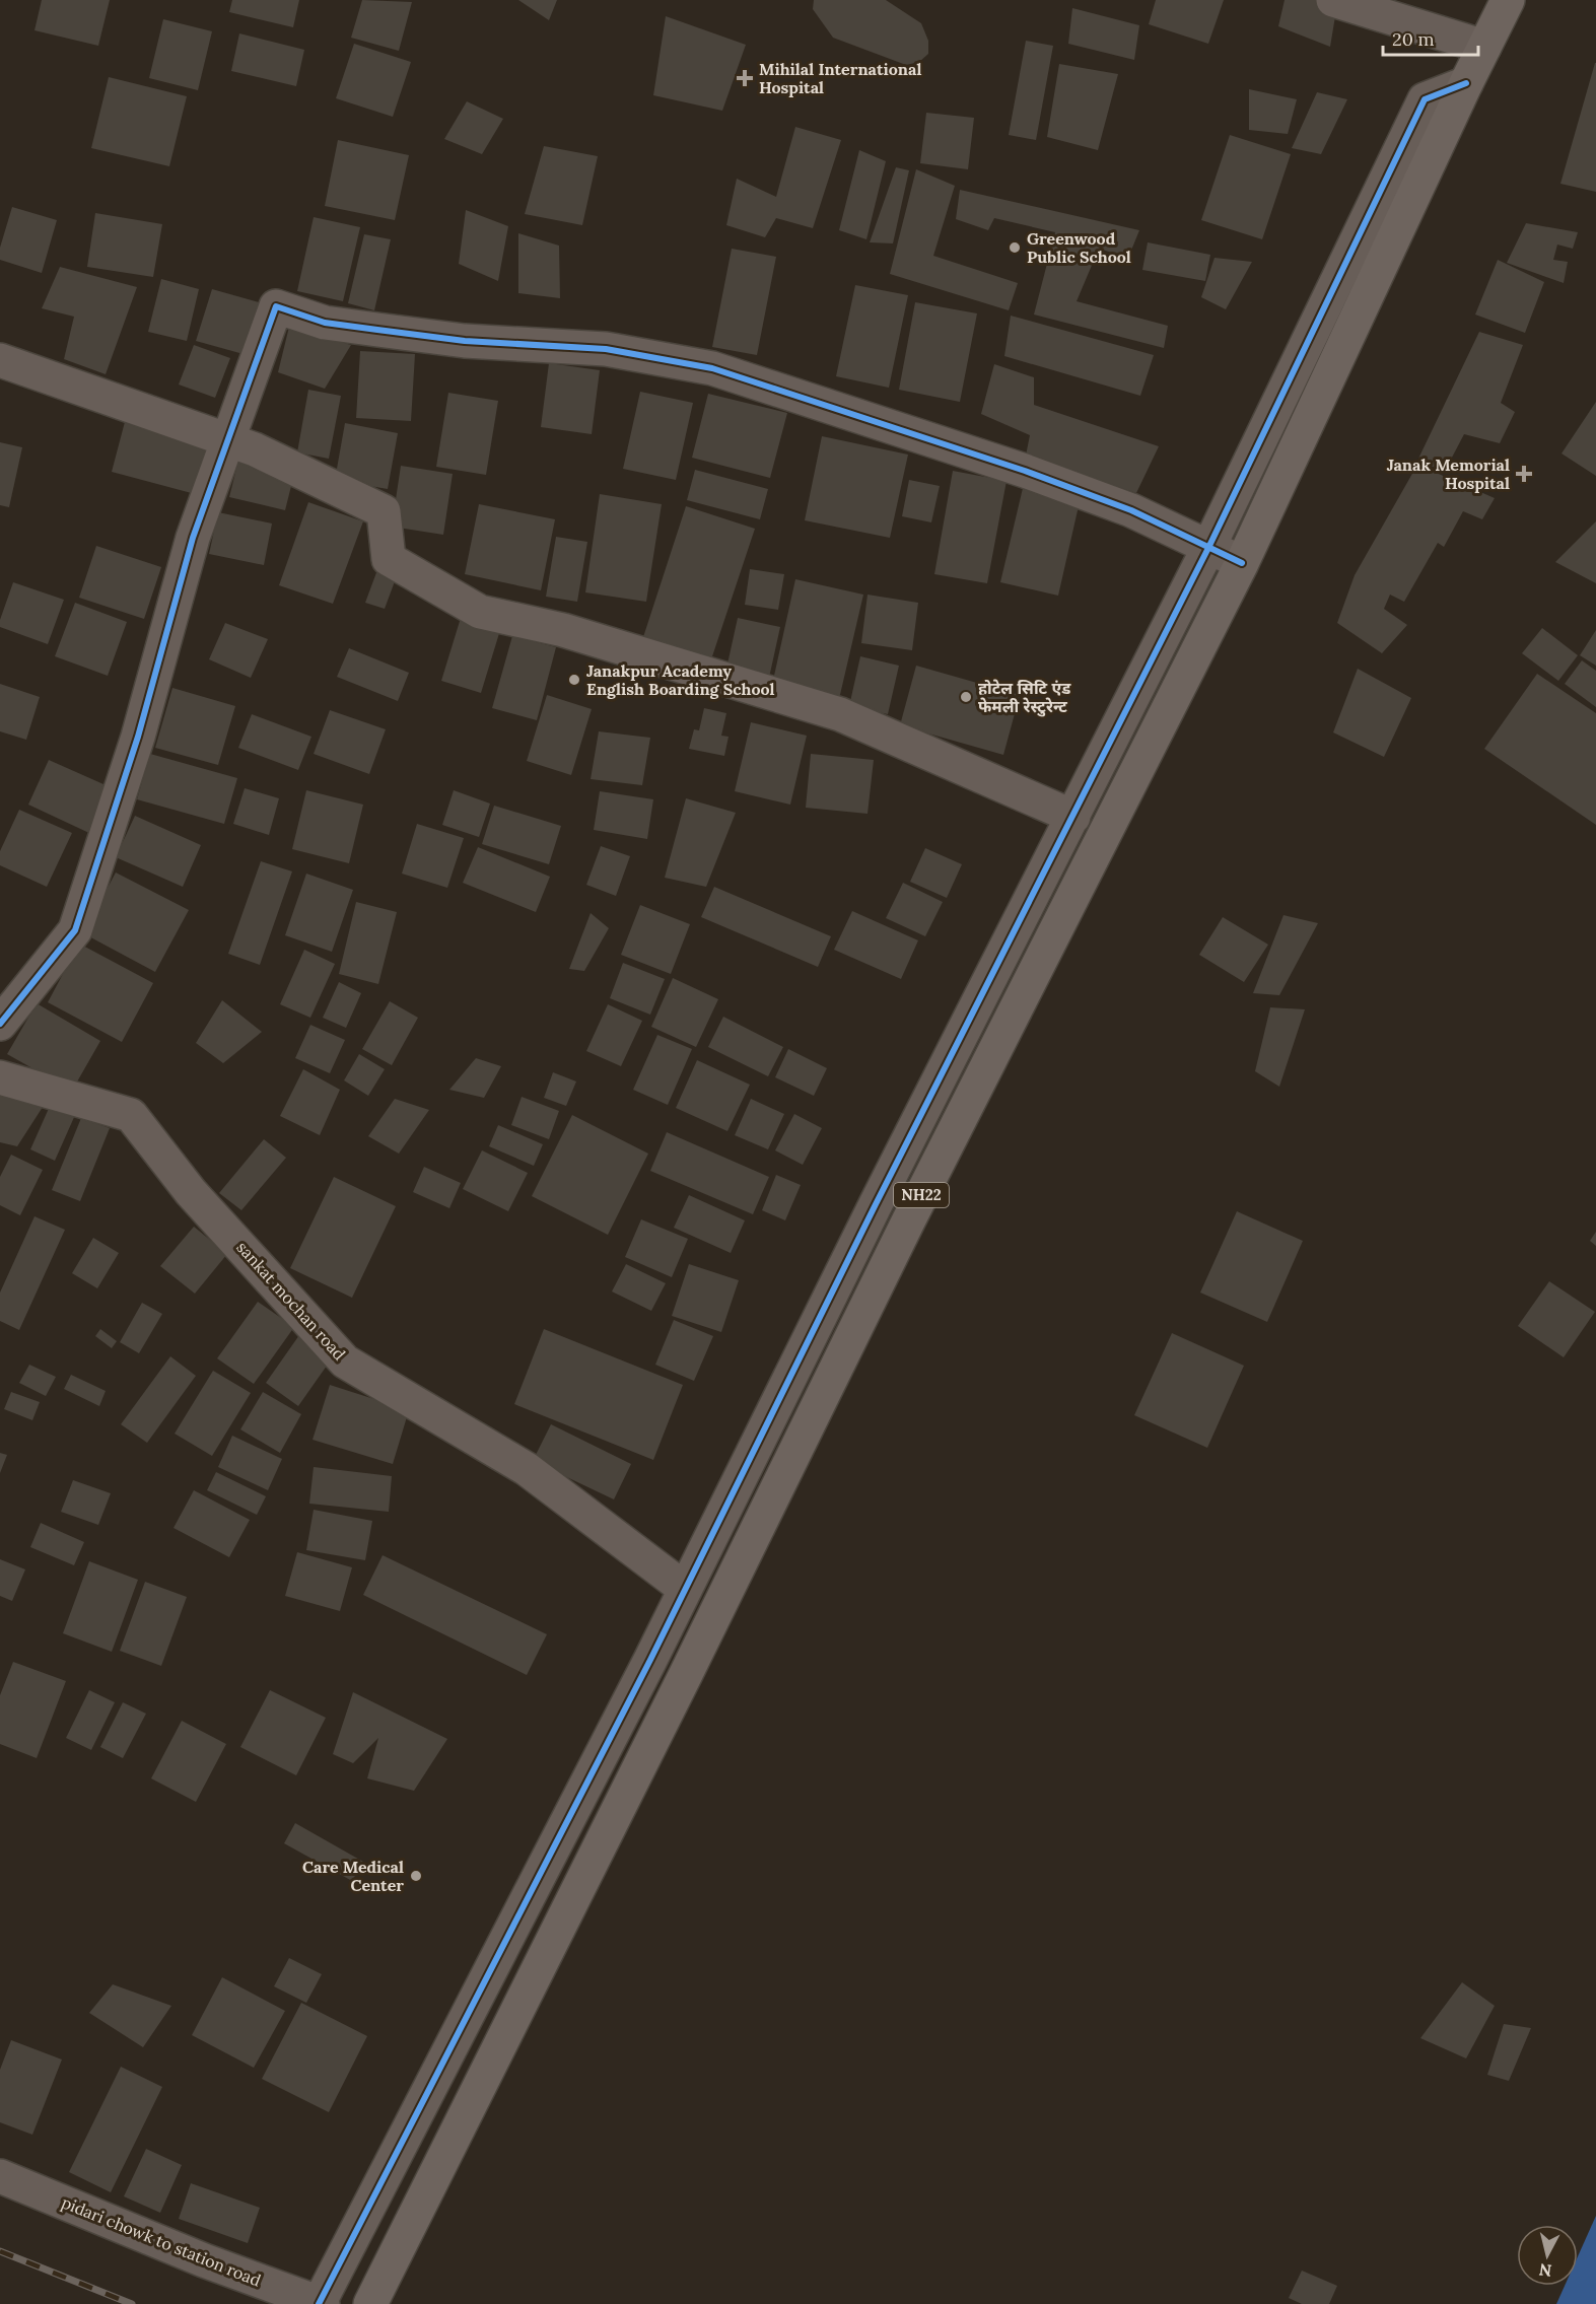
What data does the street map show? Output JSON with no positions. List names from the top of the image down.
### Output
{
  "streets": {
    "highway": ["NH22"],
    "street": ["sankat mochan road", "pidari chowk to station road"]
  },
  "crossings": [
    ["NH22", "sankat mochan road"],
    ["NH22", "pidari chowk to station road"]
  ],
  "places": {
    "health": ["Mihilal International Hospital", "Janak Memorial Hospital"],
    "other": [
      "Greenwood Public School",
      "Janakpur Academy English Boarding School",
      "होटेल सिटि एंड फेमली रेस्टुरेन्ट",
      "Care Medical Center"
    ]
  },
  "scale_bar": "20 m",
  "north": "bottom"
}
